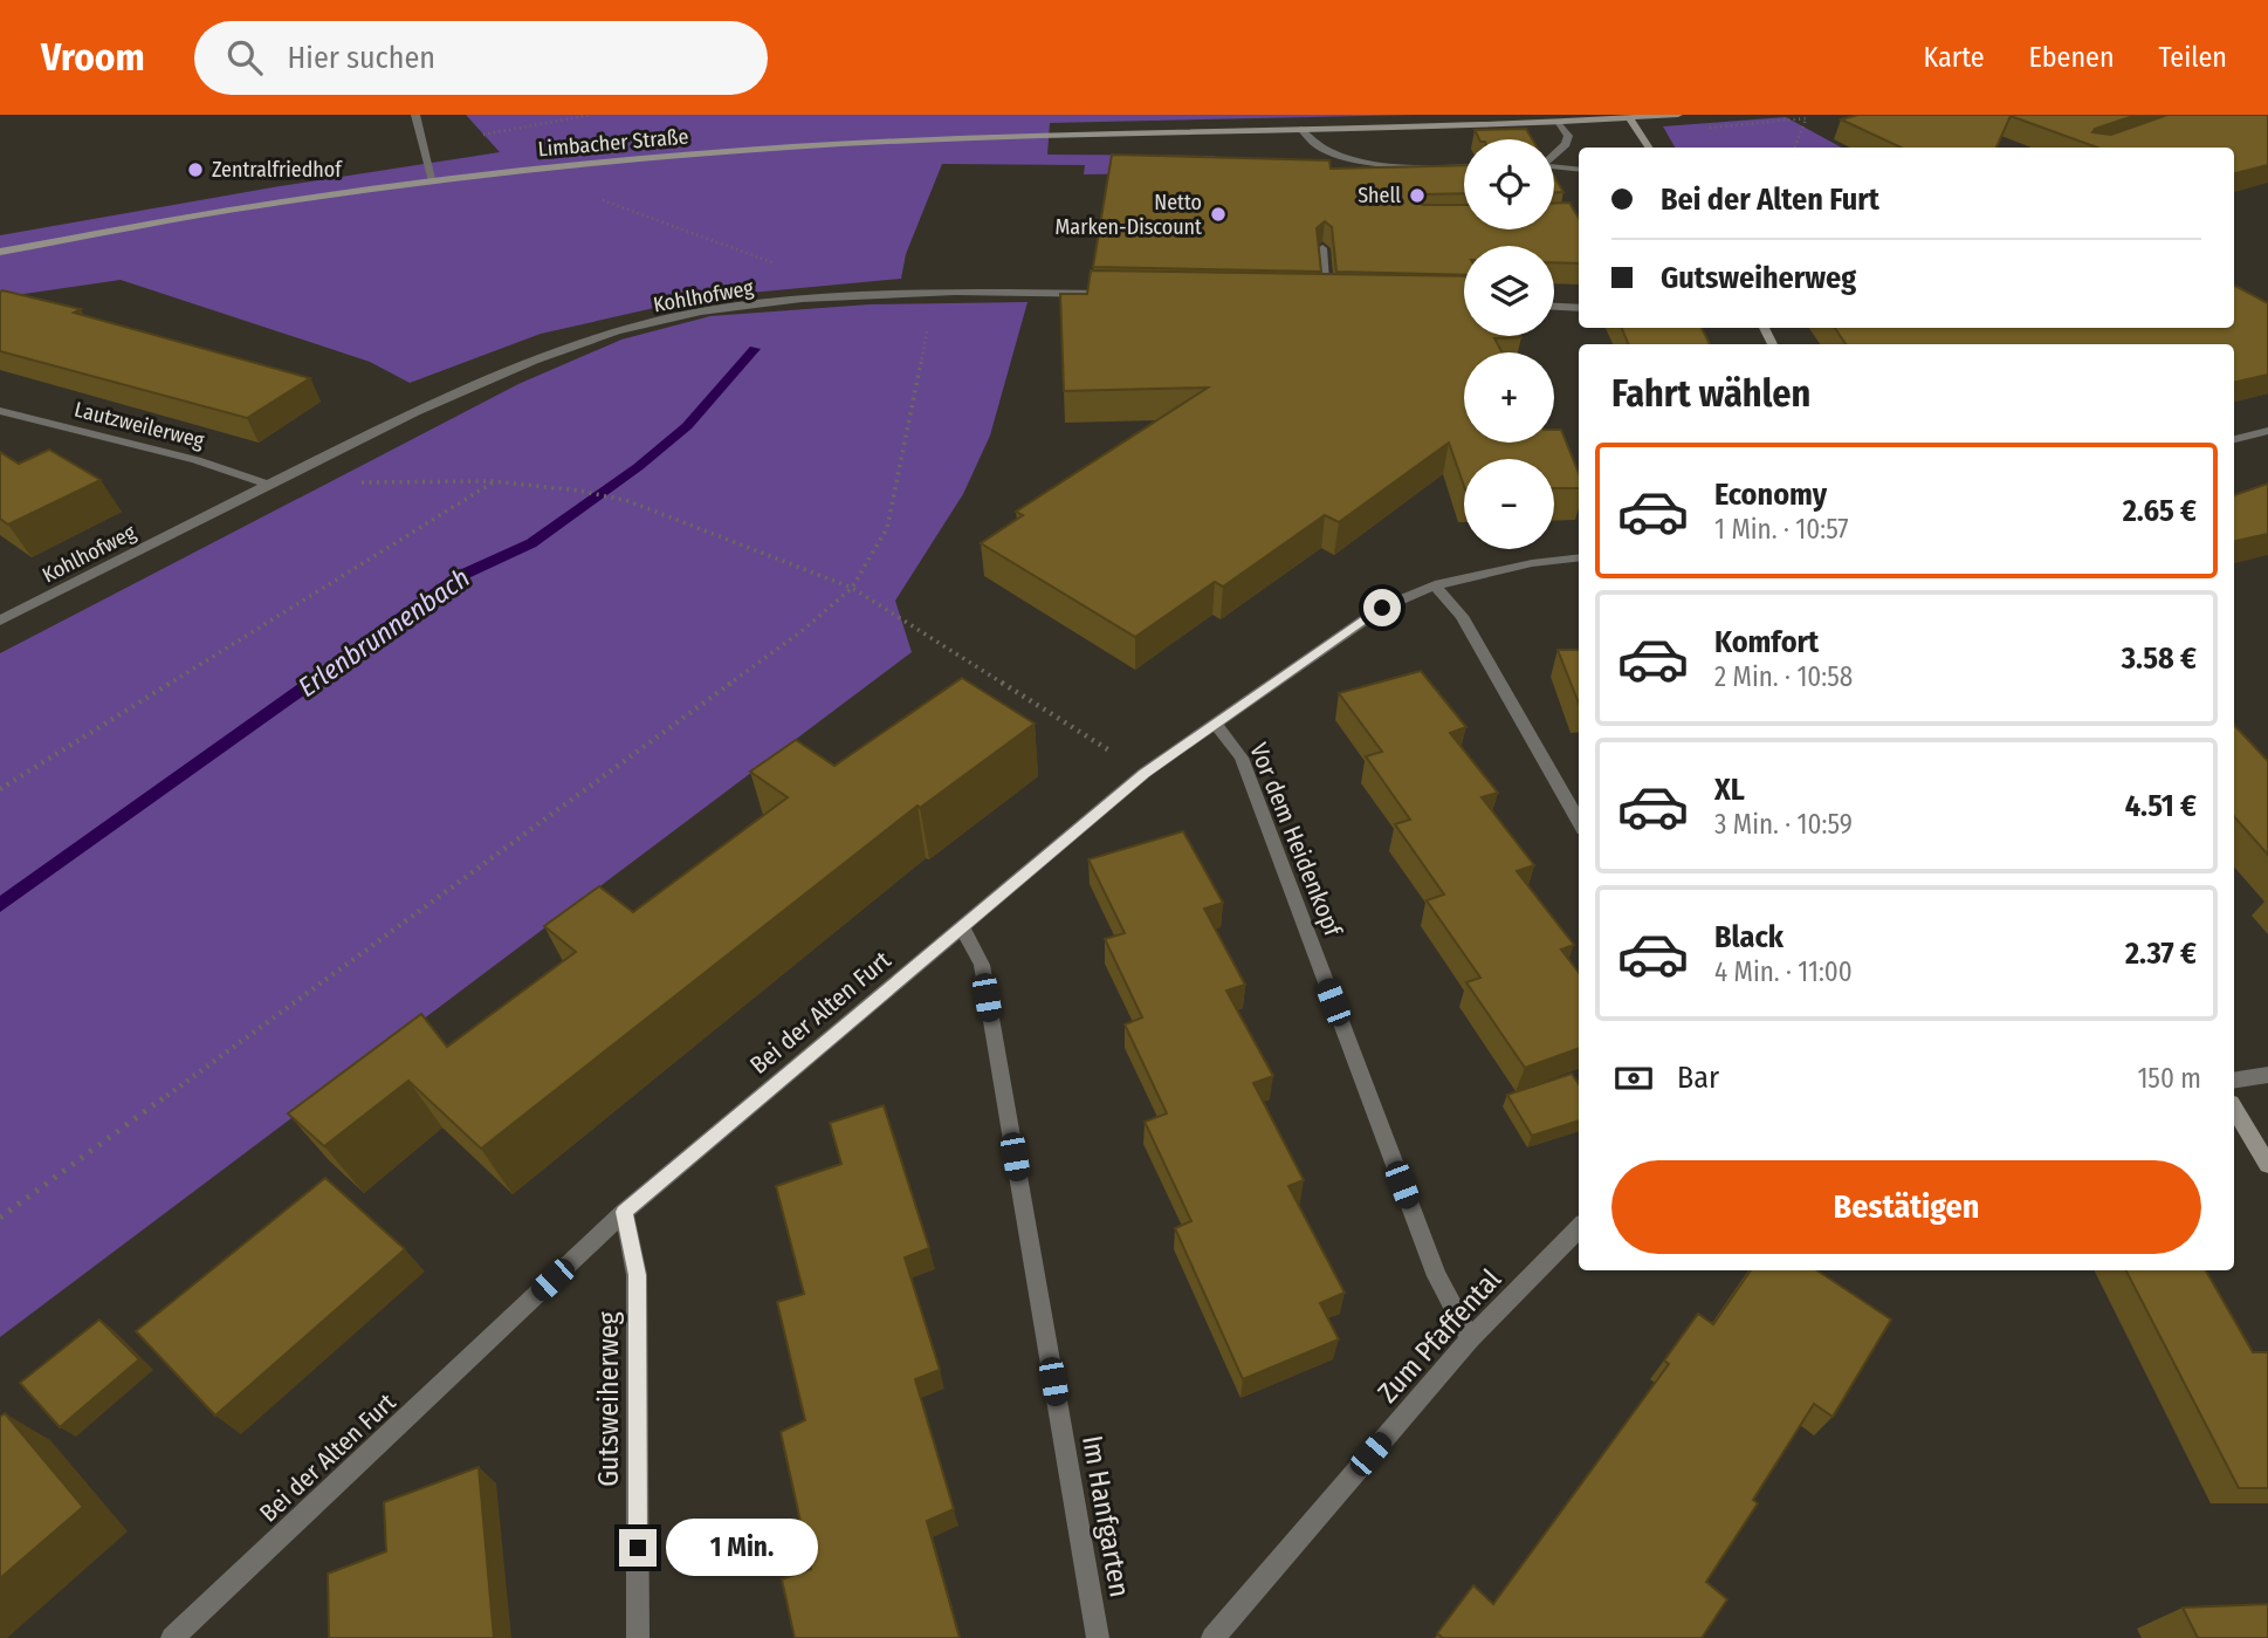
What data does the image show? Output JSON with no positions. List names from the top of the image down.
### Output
{
  "streets": {
    "main road": ["Limbacher Straße"],
    "street": [
      "Kohlhofweg",
      "Lautzweilerweg",
      "Vor dem Heidenkopf",
      "Bei der Alten Furt",
      "Zum Pfaffental",
      "Gutsweiherweg",
      "Im Hanfgarten"
    ]
  },
  "crossings": [
    ["Kohlhofweg", "Lautzweilerweg"],
    ["Vor dem Heidenkopf", "Bei der Alten Furt"],
    ["Vor dem Heidenkopf", "Zum Pfaffental"],
    ["Bei der Alten Furt", "Gutsweiherweg"],
    ["Bei der Alten Furt", "Im Hanfgarten"]
  ],
  "water": ["Erlenbrunnenbach"],
  "places": ["Zentralfriedhof", "Shell", "Netto Marken-Discount"],
  "page": {
    "header": "Vroom",
    "search": "Hier suchen",
    "nav": ["Karte", "Ebenen", "Teilen"],
    "map_buttons": ["+", "−"],
    "banner": ["Bei der Alten Furt", "Gutsweiherweg"],
    "heading": "Fahrt wählen",
    "list": [
      {
        "name": "Economy",
        "note": "1 Min. · 10:57",
        "value": "2.65 €"
      },
      {
        "name": "Komfort",
        "note": "2 Min. · 10:58",
        "value": "3.58 €"
      },
      {
        "name": "XL",
        "note": "3 Min. · 10:59",
        "value": "4.51 €"
      },
      {
        "name": "Black",
        "note": "4 Min. · 11:00",
        "value": "2.37 €"
      }
    ],
    "pay": ["Bar", "150 m"],
    "buttons": "Bestätigen",
    "bubble": "1 Min."
  }
}
